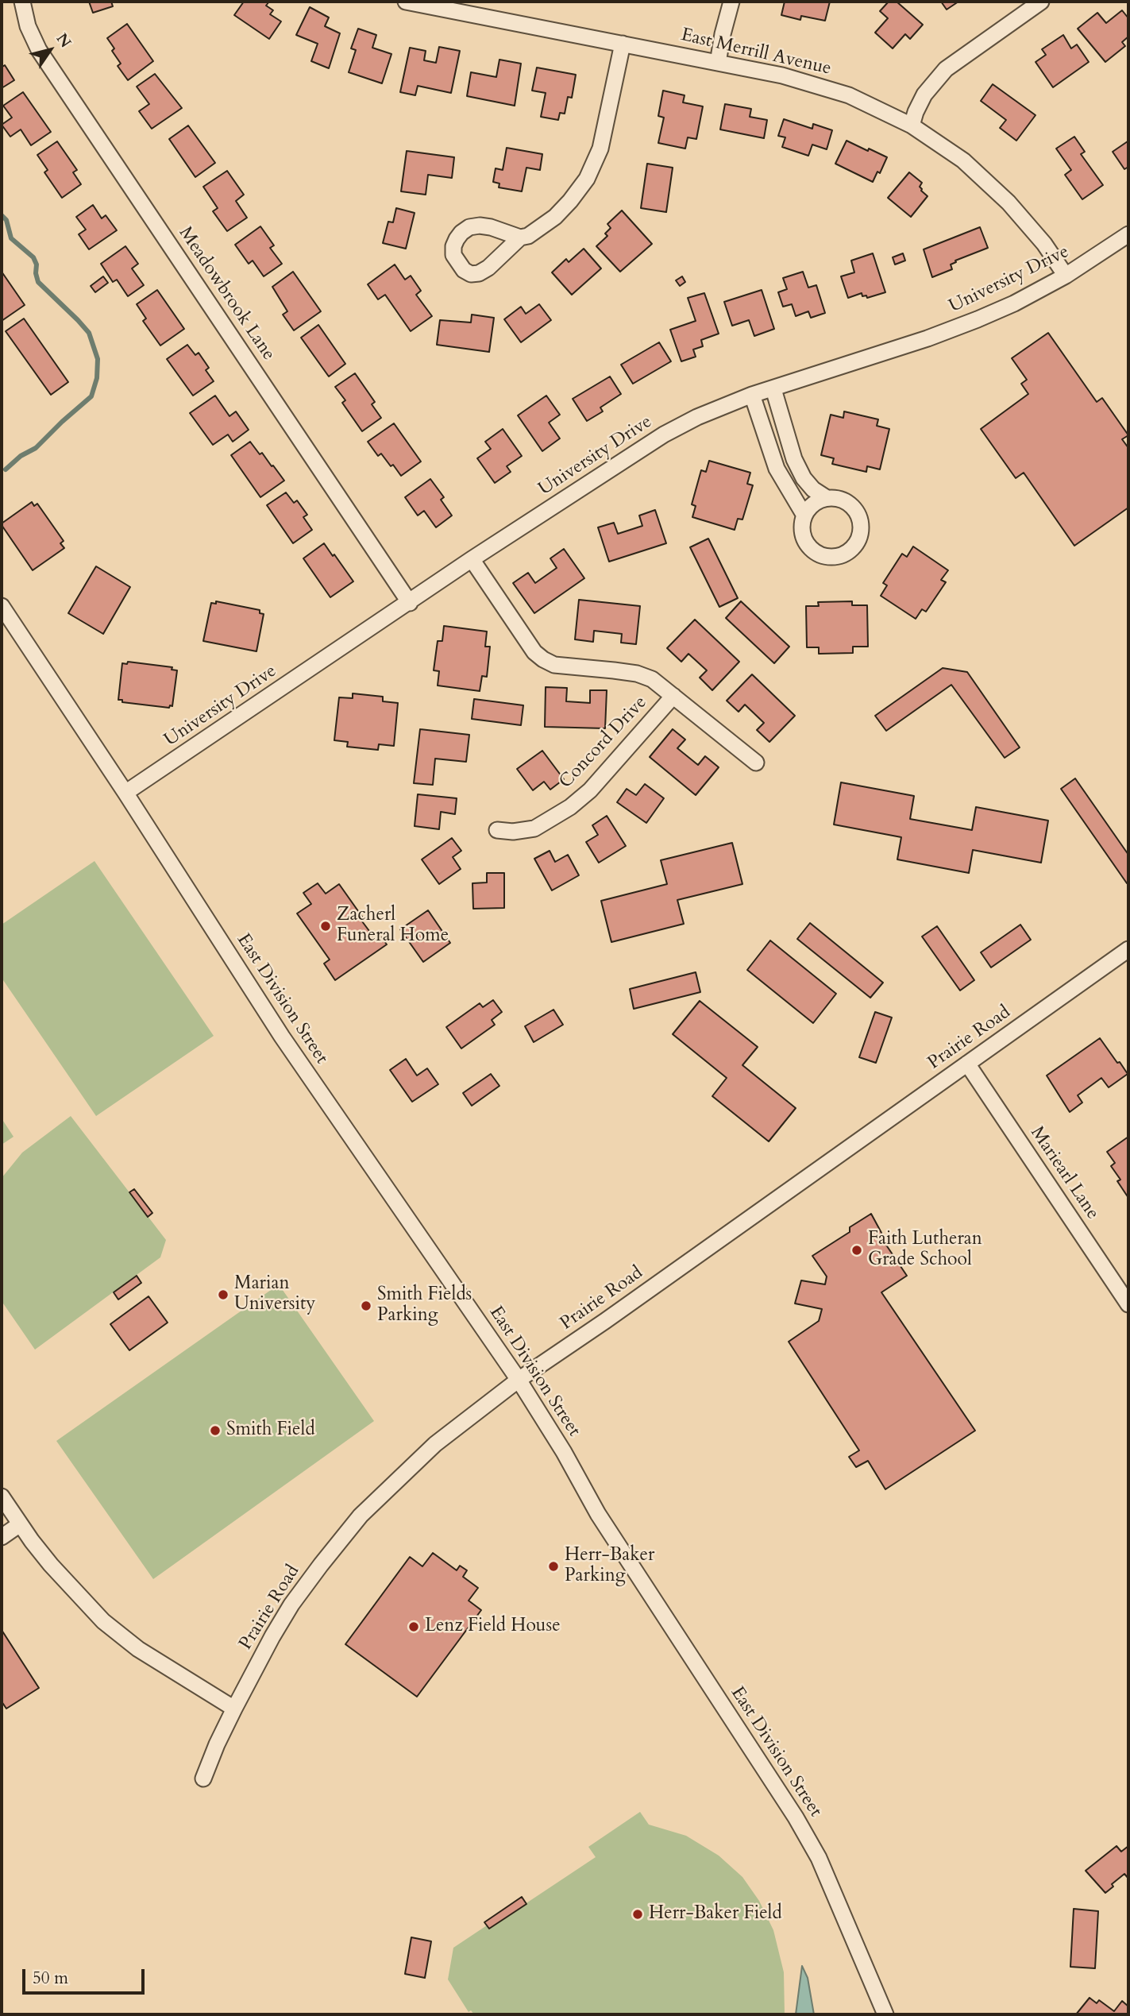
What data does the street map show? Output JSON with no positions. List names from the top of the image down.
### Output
{
  "streets": {
    "street": [
      "East Merrill Avenue",
      "University Drive",
      "Meadowbrook Lane",
      "Concord Drive",
      "East Division Street",
      "Prairie Road",
      "Mariearl Lane"
    ]
  },
  "crossings": [
    ["East Merrill Avenue", "University Drive"],
    ["University Drive", "Meadowbrook Lane"],
    ["University Drive", "East Division Street"],
    ["East Division Street", "Prairie Road"],
    ["Prairie Road", "Mariearl Lane"]
  ],
  "places": [
    "Zacherl Funeral Home",
    "Faith Lutheran Grade School",
    "Marian University",
    "Smith Fields Parking",
    "Smith Field",
    "Herr-Baker Parking",
    "Lenz Field House",
    "Herr-Baker Field"
  ],
  "scale_bar": "50 m",
  "north": "top right"
}
